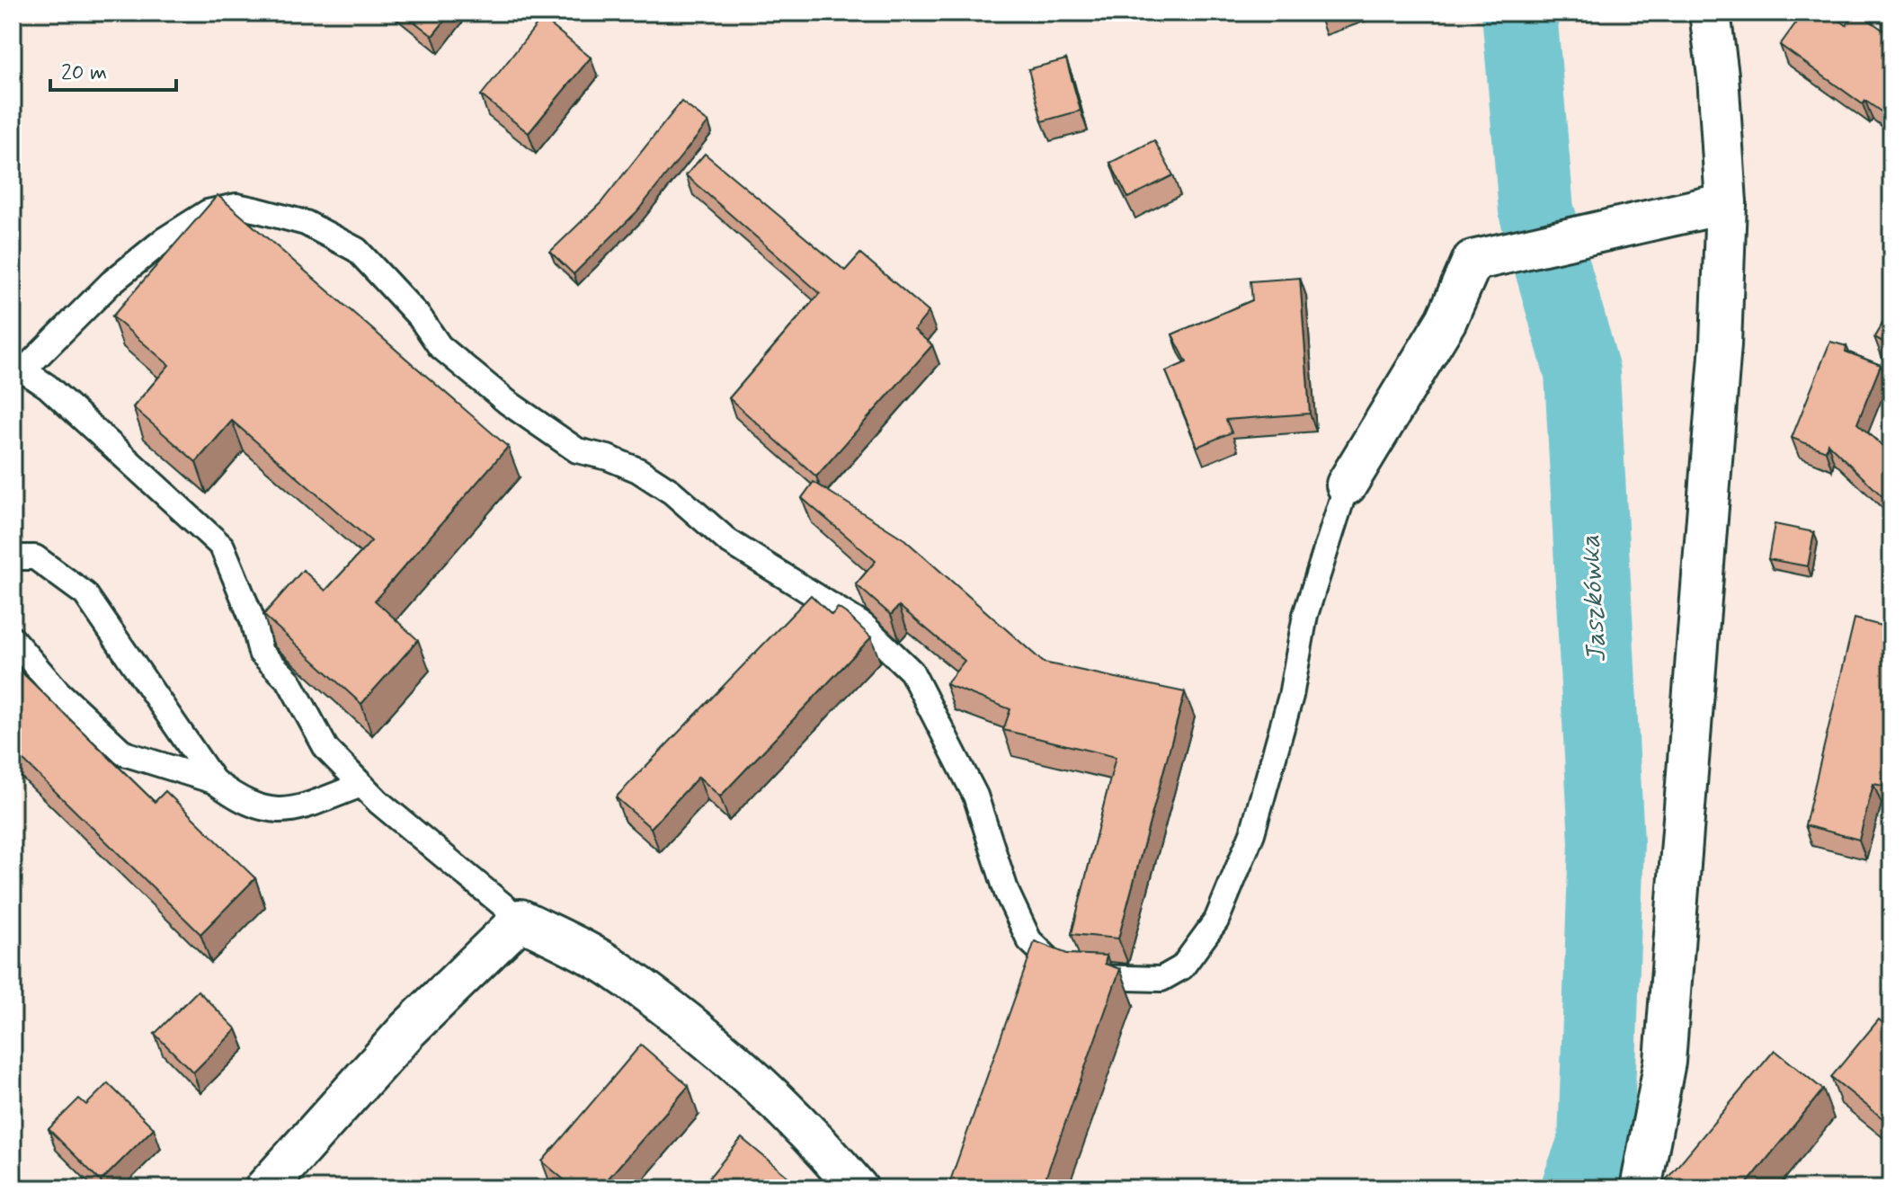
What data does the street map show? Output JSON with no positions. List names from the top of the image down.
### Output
{
  "water": ["Jaszkówka"],
  "scale_bar": "20 m"
}
